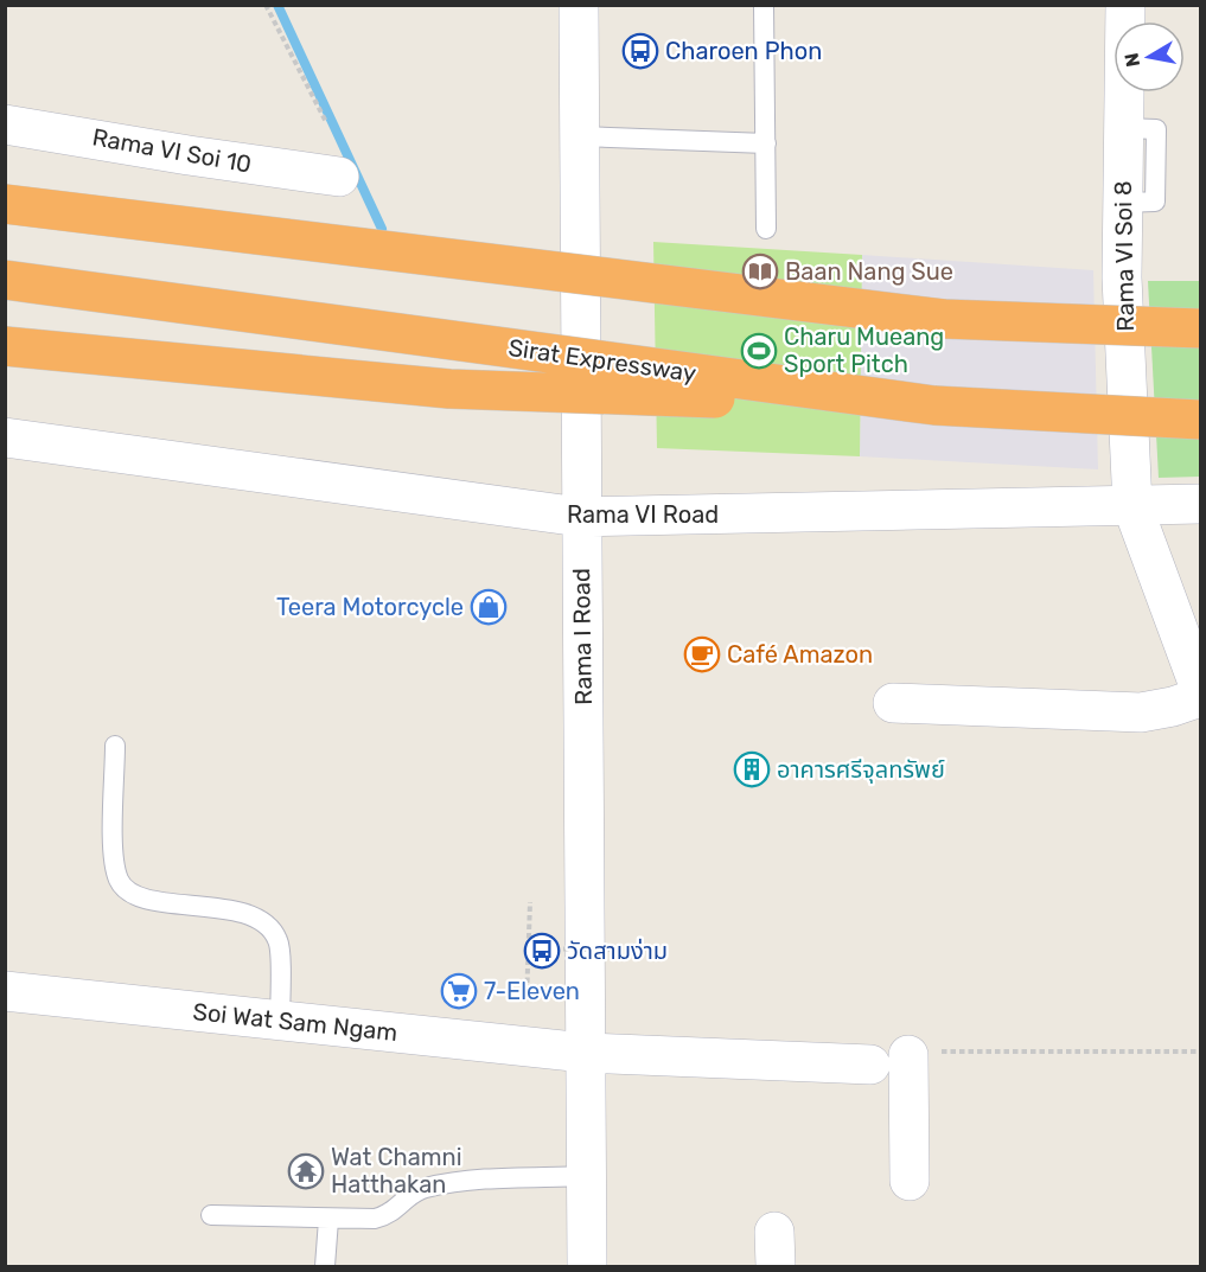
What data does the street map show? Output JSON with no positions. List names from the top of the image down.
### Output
{
  "streets": {
    "highway": ["Sirat Expressway"],
    "main road": [
      "Rama VI Soi 10",
      "Rama VI Soi 8",
      "Rama VI Road",
      "Rama I Road",
      "Soi Wat Sam Ngam"
    ]
  },
  "crossings": [
    ["Rama VI Soi 8", "Rama VI Road"],
    ["Rama VI Road", "Rama I Road"],
    ["Rama I Road", "Soi Wat Sam Ngam"]
  ],
  "places": {
    "bus stop": ["Charoen Phon", "วัดสามง่าม"],
    "library": ["Baan Nang Sue"],
    "sports": ["Charu Mueang Sport Pitch"],
    "shop": ["Teera Motorcycle"],
    "cafe": ["Café Amazon"],
    "building": ["อาคารศรีจุลทรัพย์"],
    "supermarket": ["7-Eleven"],
    "temple": ["Wat Chamni Hatthakan"]
  },
  "north": "left"
}
